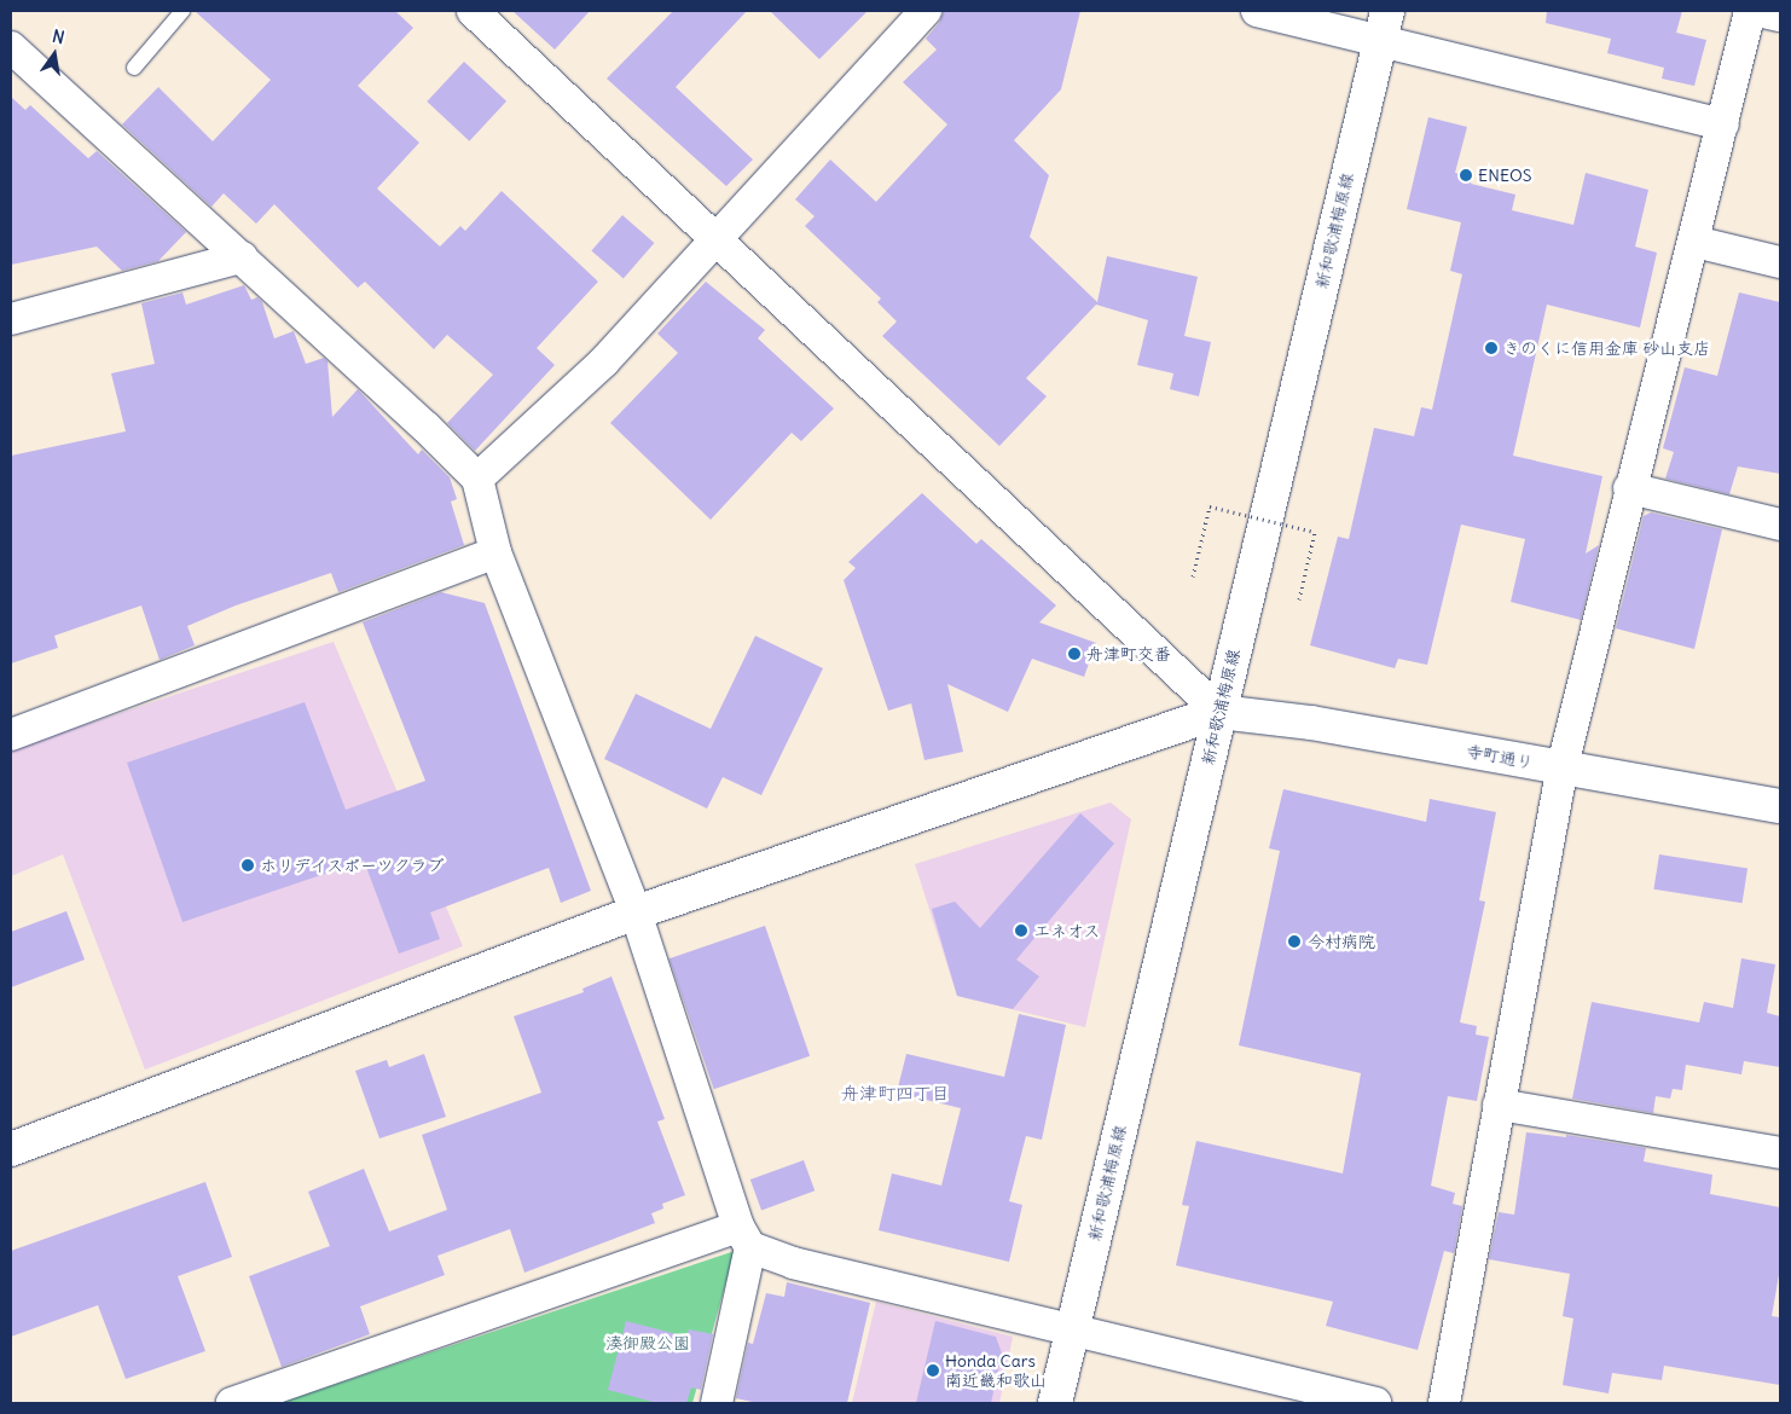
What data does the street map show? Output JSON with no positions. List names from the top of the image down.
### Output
{
  "streets": {
    "street": ["新和歌浦梅原線", "寺町通り"]
  },
  "crossings": [
    ["新和歌浦梅原線", "寺町通り"]
  ],
  "districts": ["舟津町四丁目"],
  "parks": ["湊御殿公園"],
  "places": [
    "ENEOS",
    "きのくに信用金庫 砂山支店",
    "舟津町交番",
    "ホリデイスポーツクラブ",
    "エネオス",
    "今村病院",
    "Honda Cars 南近畿和歌山"
  ],
  "north": "top"
}
